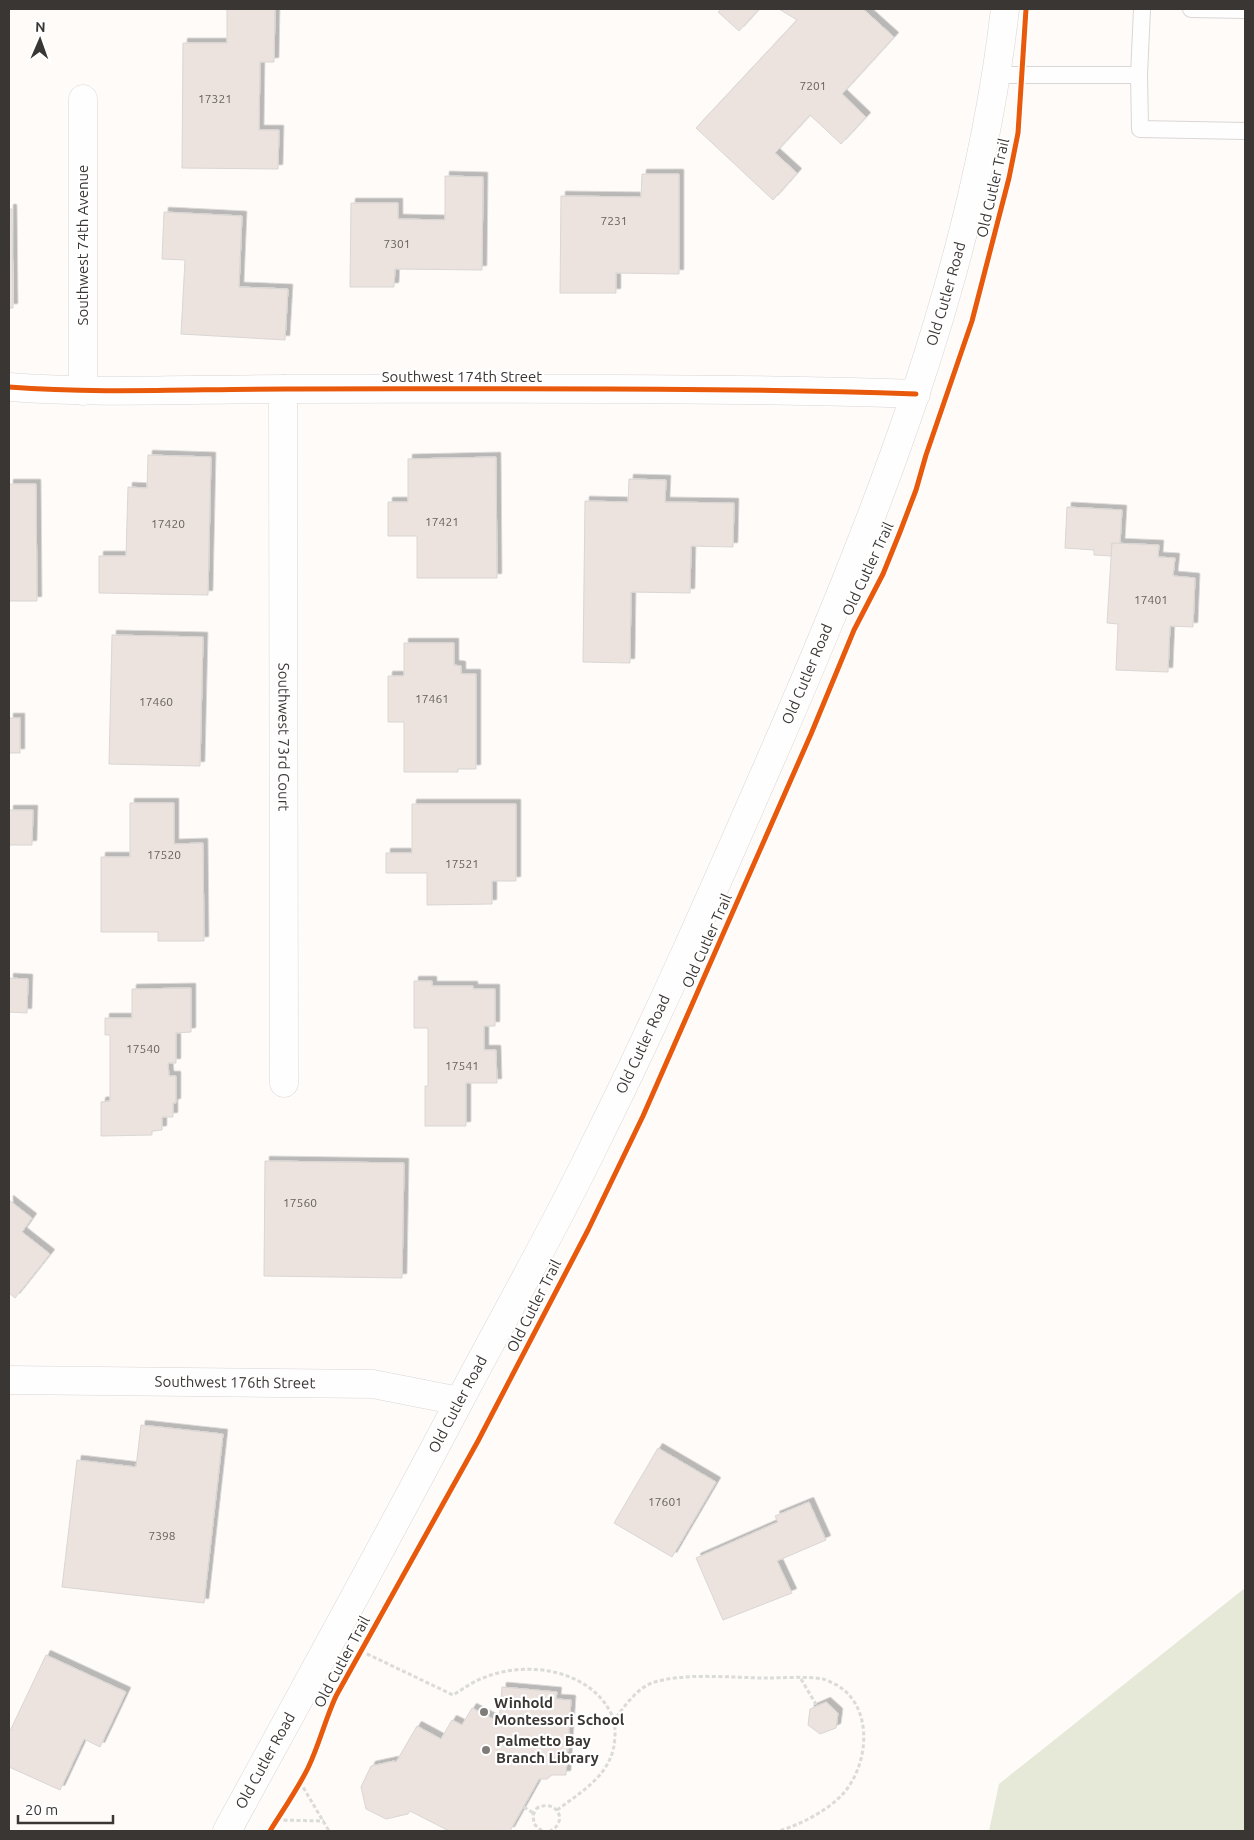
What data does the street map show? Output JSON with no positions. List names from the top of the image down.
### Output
{
  "streets": {
    "street": [
      "Southwest 74th Avenue",
      "Old Cutler Road",
      "Southwest 174th Street",
      "Southwest 73rd Court",
      "Southwest 176th Street"
    ],
    "cycle path": ["Old Cutler Trail"]
  },
  "crossings": [
    ["Southwest 74th Avenue", "Southwest 174th Street"],
    ["Old Cutler Road", "Southwest 174th Street"],
    ["Old Cutler Road", "Southwest 176th Street"],
    ["Southwest 174th Street", "Southwest 73rd Court"]
  ],
  "places": ["Winhold Montessori School", "Palmetto Bay Branch Library"],
  "house_numbers": [
    "7201",
    "17321",
    "7231",
    "7301",
    "17421",
    "17420",
    "17401",
    "17461",
    "17460",
    "17520",
    "17521",
    "17540",
    "17541",
    "17560",
    "17601",
    "7398"
  ],
  "scale_bar": "20 m",
  "north": "top"
}
